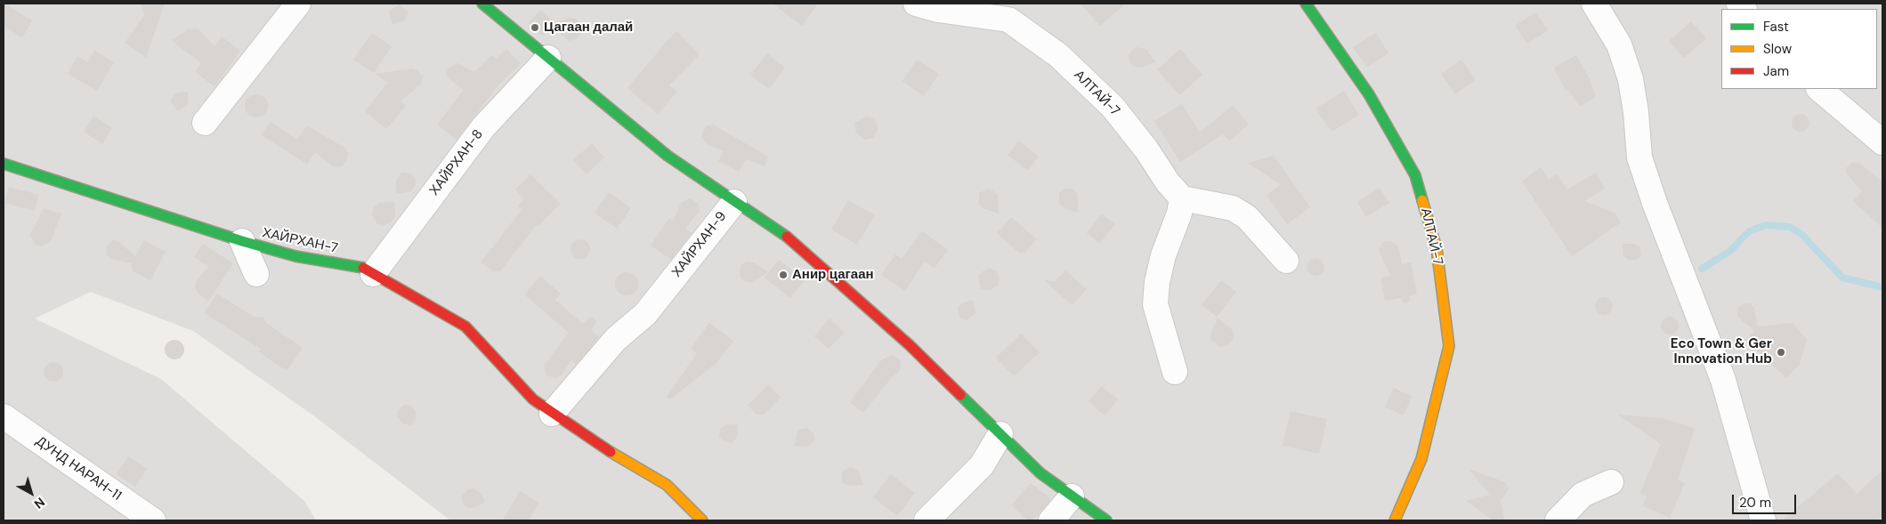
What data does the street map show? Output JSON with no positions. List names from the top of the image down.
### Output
{
  "streets": {
    "street": [
      "АЛТАЙ-7",
      "ХАЙРХАН-8",
      "ХАЙРХАН-7",
      "ХАЙРХАН-9",
      "ДУНД НАРАН-11"
    ]
  },
  "crossings": [
    ["ХАЙРХАН-8", "ХАЙРХАН-7"],
    ["ХАЙРХАН-7", "ХАЙРХАН-9"]
  ],
  "places": ["Цагаан далай", "Анир цагаан", "Eco Town & Ger Innovation Hub"],
  "legend": ["Fast", "Slow", "Jam"],
  "scale_bar": "20 m",
  "north": "bottom right"
}
